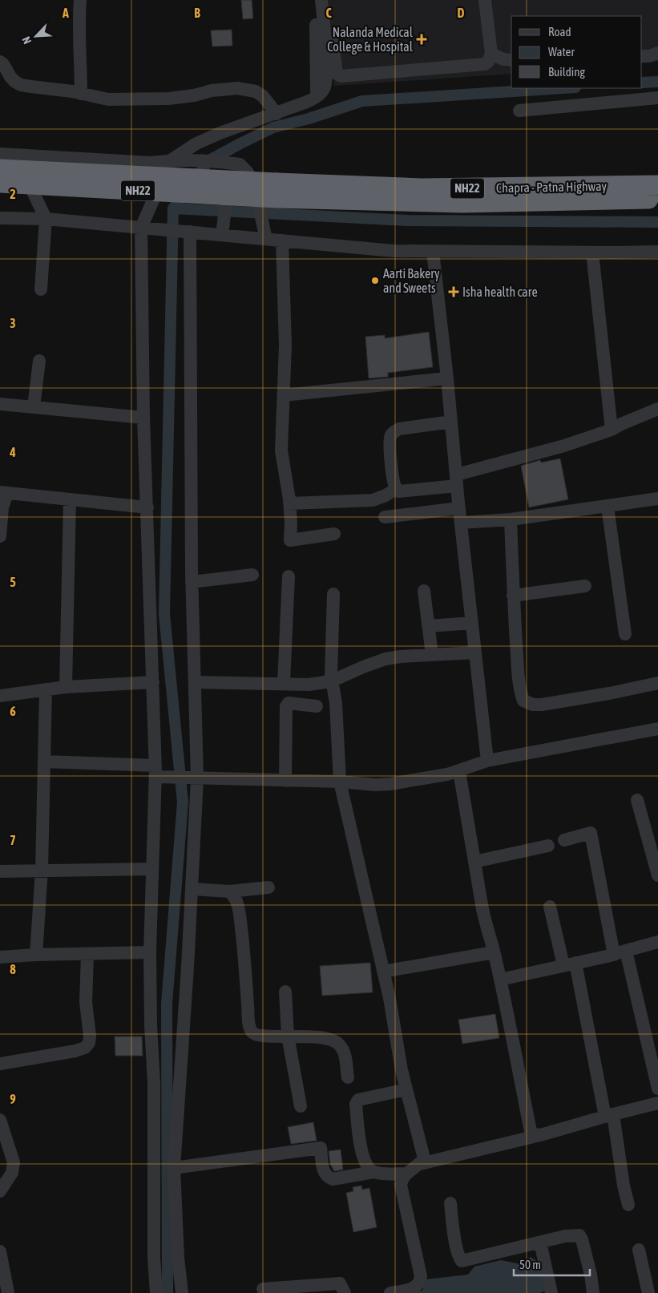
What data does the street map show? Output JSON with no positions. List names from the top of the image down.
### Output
{
  "streets": {
    "highway": ["Chapra - Patna Highway", "NH22"]
  },
  "crossings": [
    ["Chapra - Patna Highway", "NH22"]
  ],
  "places": {
    "health": ["Nalanda Medical College & Hospital", "Isha health care"],
    "other": ["Aarti Bakery and Sweets"]
  },
  "legend": ["Road", "Water", "Building"],
  "scale_bar": "50 m",
  "north": "bottom left",
  "grid": {
    "columns": [
      "A",
      "B",
      "C",
      "D"
    ],
    "rows": [
      "2",
      "3",
      "4",
      "5",
      "6",
      "7",
      "8",
      "9"
    ]
  }
}
